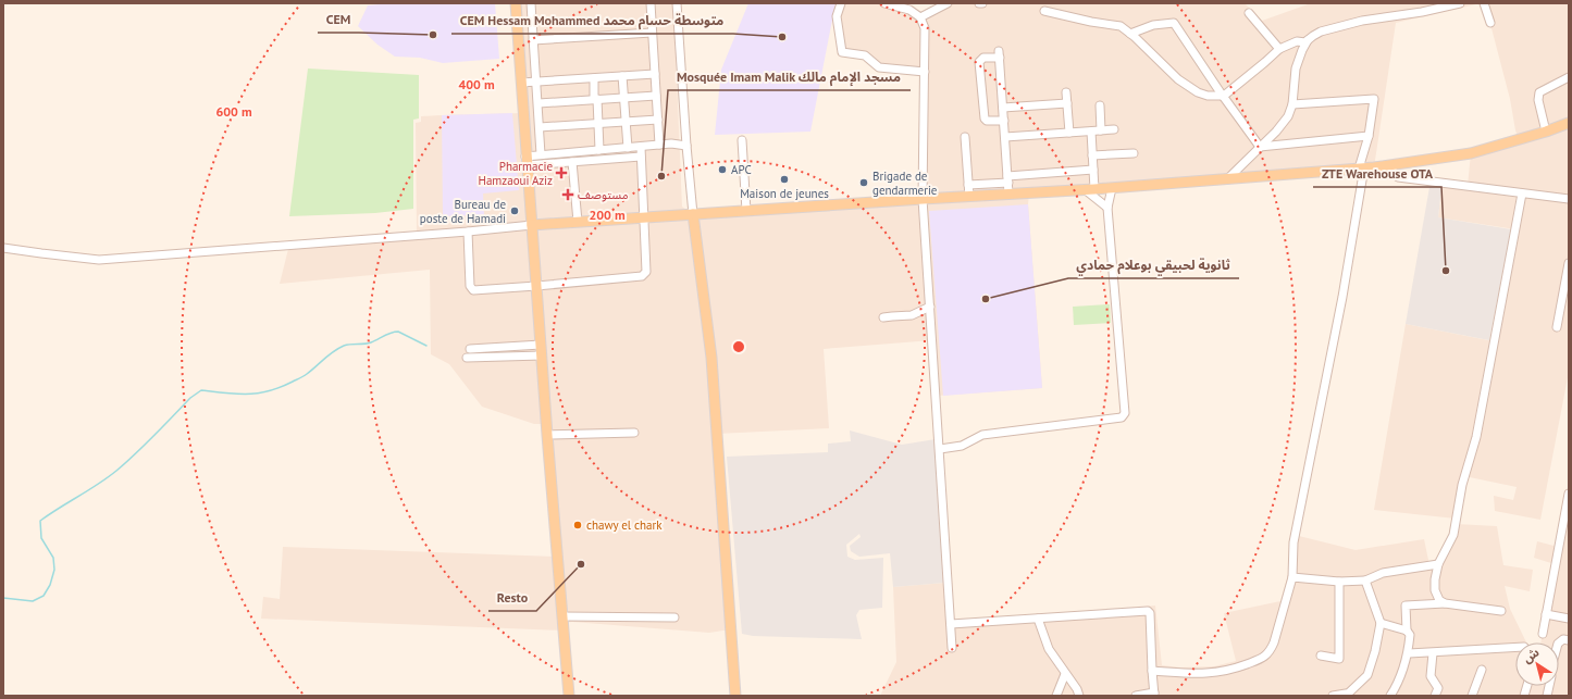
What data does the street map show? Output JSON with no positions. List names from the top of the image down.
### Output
{
  "places": {
    "other": [
      "CEM",
      "CEM Hessam Mohammed متوسطة حسام محمد",
      "APC",
      "Mosquée Imam Malik مسجد الإمام مالك",
      "Maison de jeunes",
      "Brigade de gendarmerie",
      "Bureau de poste de Hamadi",
      "ZTE Warehouse OTA",
      "ثانوية لحبيقي بوعلام حمادي",
      "chawy el chark",
      "Resto"
    ],
    "health": ["Pharmacie Hamzaoui Aziz", "مستوصف"]
  },
  "north": "top left",
  "rings": ["400 m", "600 m", "200 m"]
}
